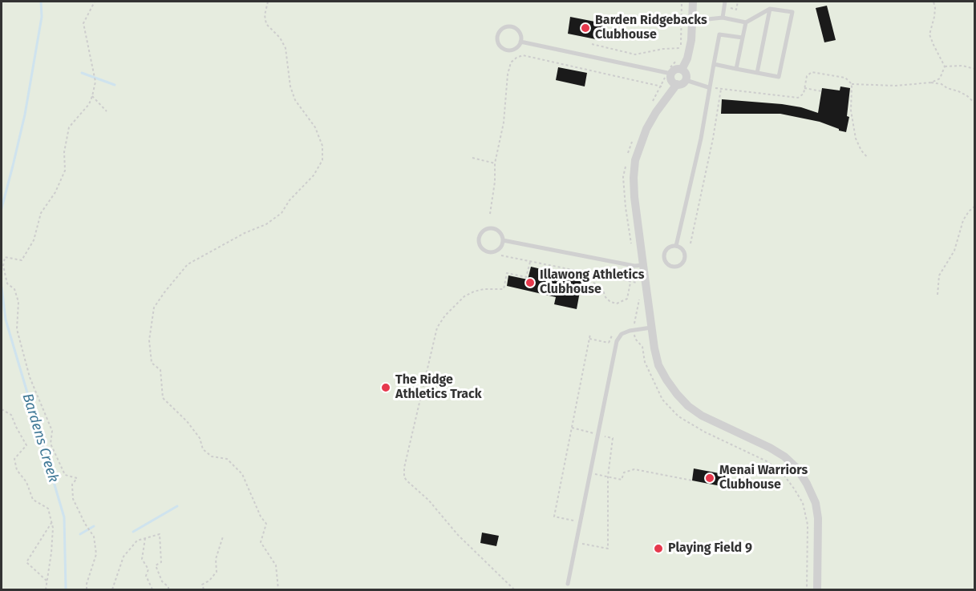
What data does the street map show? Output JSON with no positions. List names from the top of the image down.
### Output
{
  "water": ["Bardens Creek"],
  "places": [
    "Barden Ridgebacks Clubhouse",
    "Illawong Athletics Clubhouse",
    "The Ridge Athletics Track",
    "Menai Warriors Clubhouse",
    "Playing Field 9"
  ]
}
